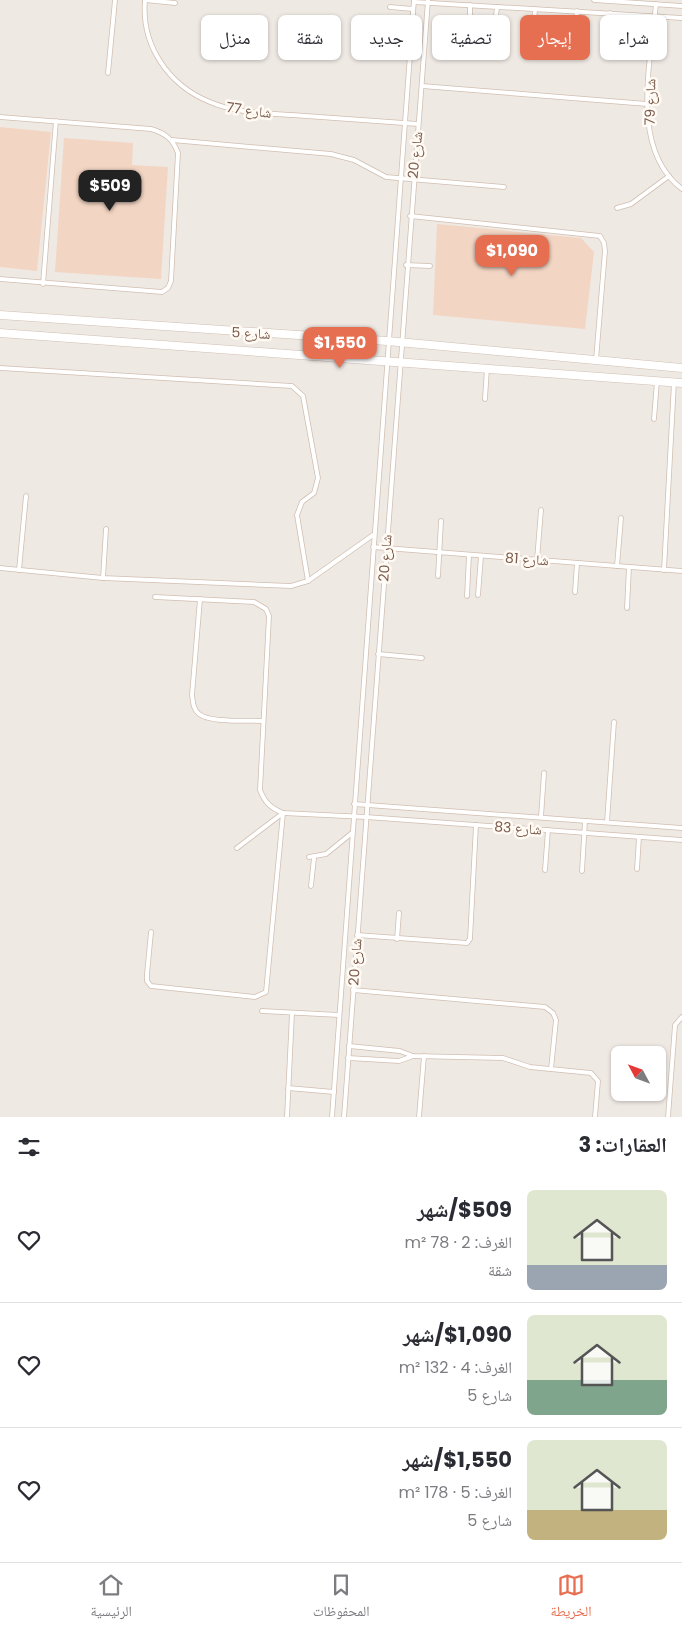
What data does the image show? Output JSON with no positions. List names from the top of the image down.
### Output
{
  "streets": {
    "street": ["شارع 5"],
    "lane": [
      "شارع 79",
      "شارع 77",
      "شارع 20",
      "شارع 81",
      "شارع 83"
    ]
  },
  "crossings": [
    ["شارع 77", "شارع 20"],
    ["شارع 20", "شارع 5"],
    ["شارع 20", "شارع 81"],
    ["شارع 20", "شارع 83"]
  ],
  "north": "top left",
  "page": {
    "chip": [
      "شراء",
      "إيجار",
      "تصفية",
      "جديد",
      "شقة",
      "منزل"
    ],
    "price": ["$509", "$1,090", "$1,550"],
    "heading": "العقارات: 3",
    "list": [
      {
        "name": "$509/شهر",
        "note": "الغرف: 2 · 78 m² · شقة"
      },
      {
        "name": "$1,090/شهر",
        "note": "الغرف: 4 · 132 m² · شارع 5"
      },
      {
        "name": "$1,550/شهر",
        "note": "الغرف: 5 · 178 m² · شارع 5"
      }
    ],
    "tabs": ["الخريطة", "المحفوظات", "الرئيسية"]
  }
}
